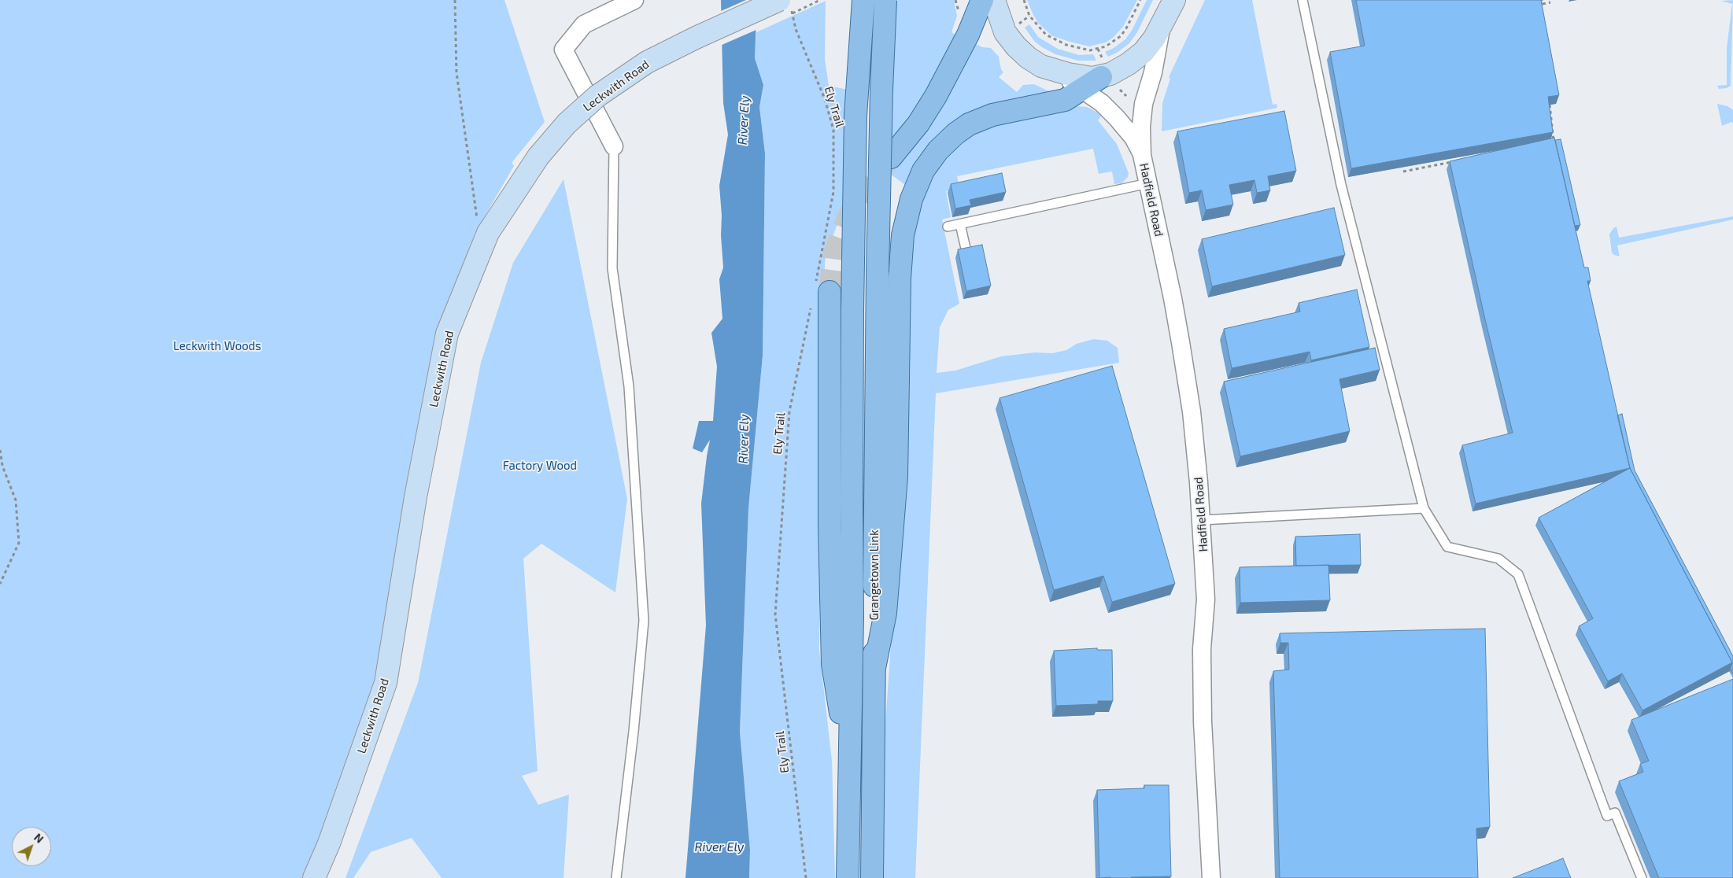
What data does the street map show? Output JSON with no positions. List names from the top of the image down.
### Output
{
  "streets": {
    "main road": ["Leckwith Road", "Grangetown Link"],
    "street": ["Hadfield Road"],
    "path": ["Ely Trail"]
  },
  "crossings": [
    ["Leckwith Road", "Ely Trail"]
  ],
  "water": ["River Ely"],
  "parks": ["Leckwith Woods", "Factory Wood"],
  "north": "top right"
}
